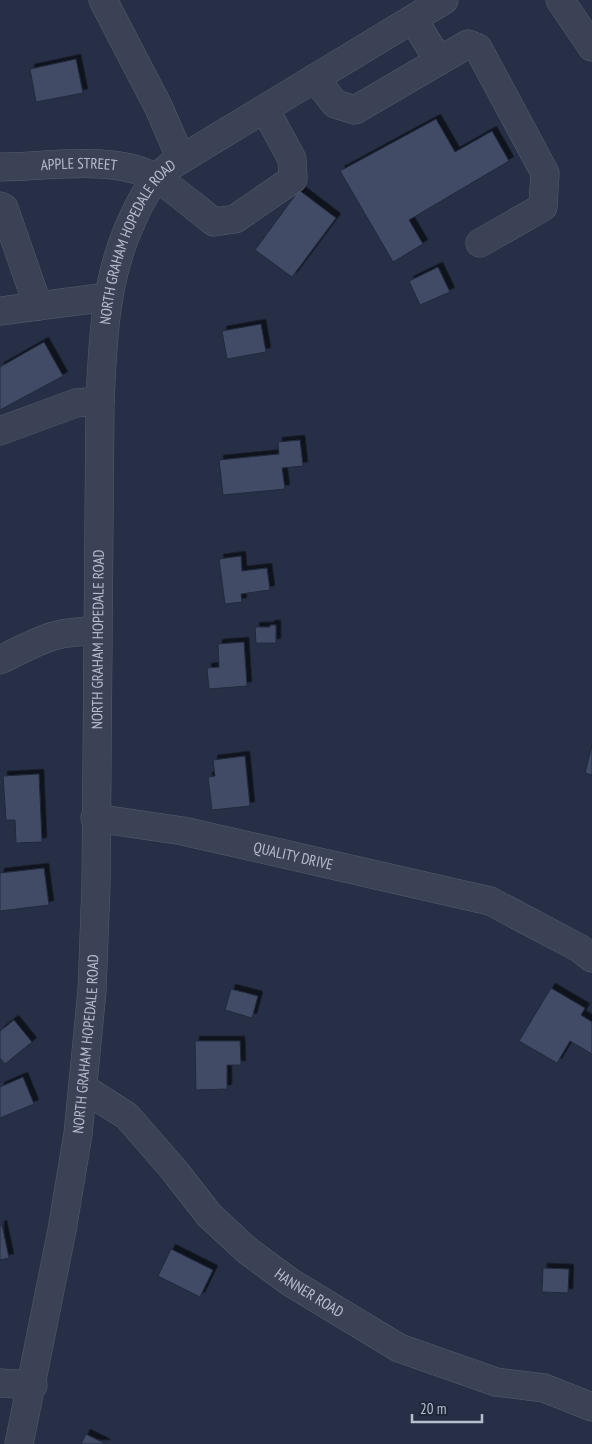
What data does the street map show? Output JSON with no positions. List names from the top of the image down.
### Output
{
  "streets": {
    "street": [
      "APPLE STREET",
      "NORTH GRAHAM HOPEDALE ROAD",
      "QUALITY DRIVE",
      "HANNER ROAD"
    ]
  },
  "crossings": [
    ["APPLE STREET", "NORTH GRAHAM HOPEDALE ROAD"],
    ["NORTH GRAHAM HOPEDALE ROAD", "QUALITY DRIVE"],
    ["NORTH GRAHAM HOPEDALE ROAD", "HANNER ROAD"]
  ],
  "scale_bar": "20 m"
}
